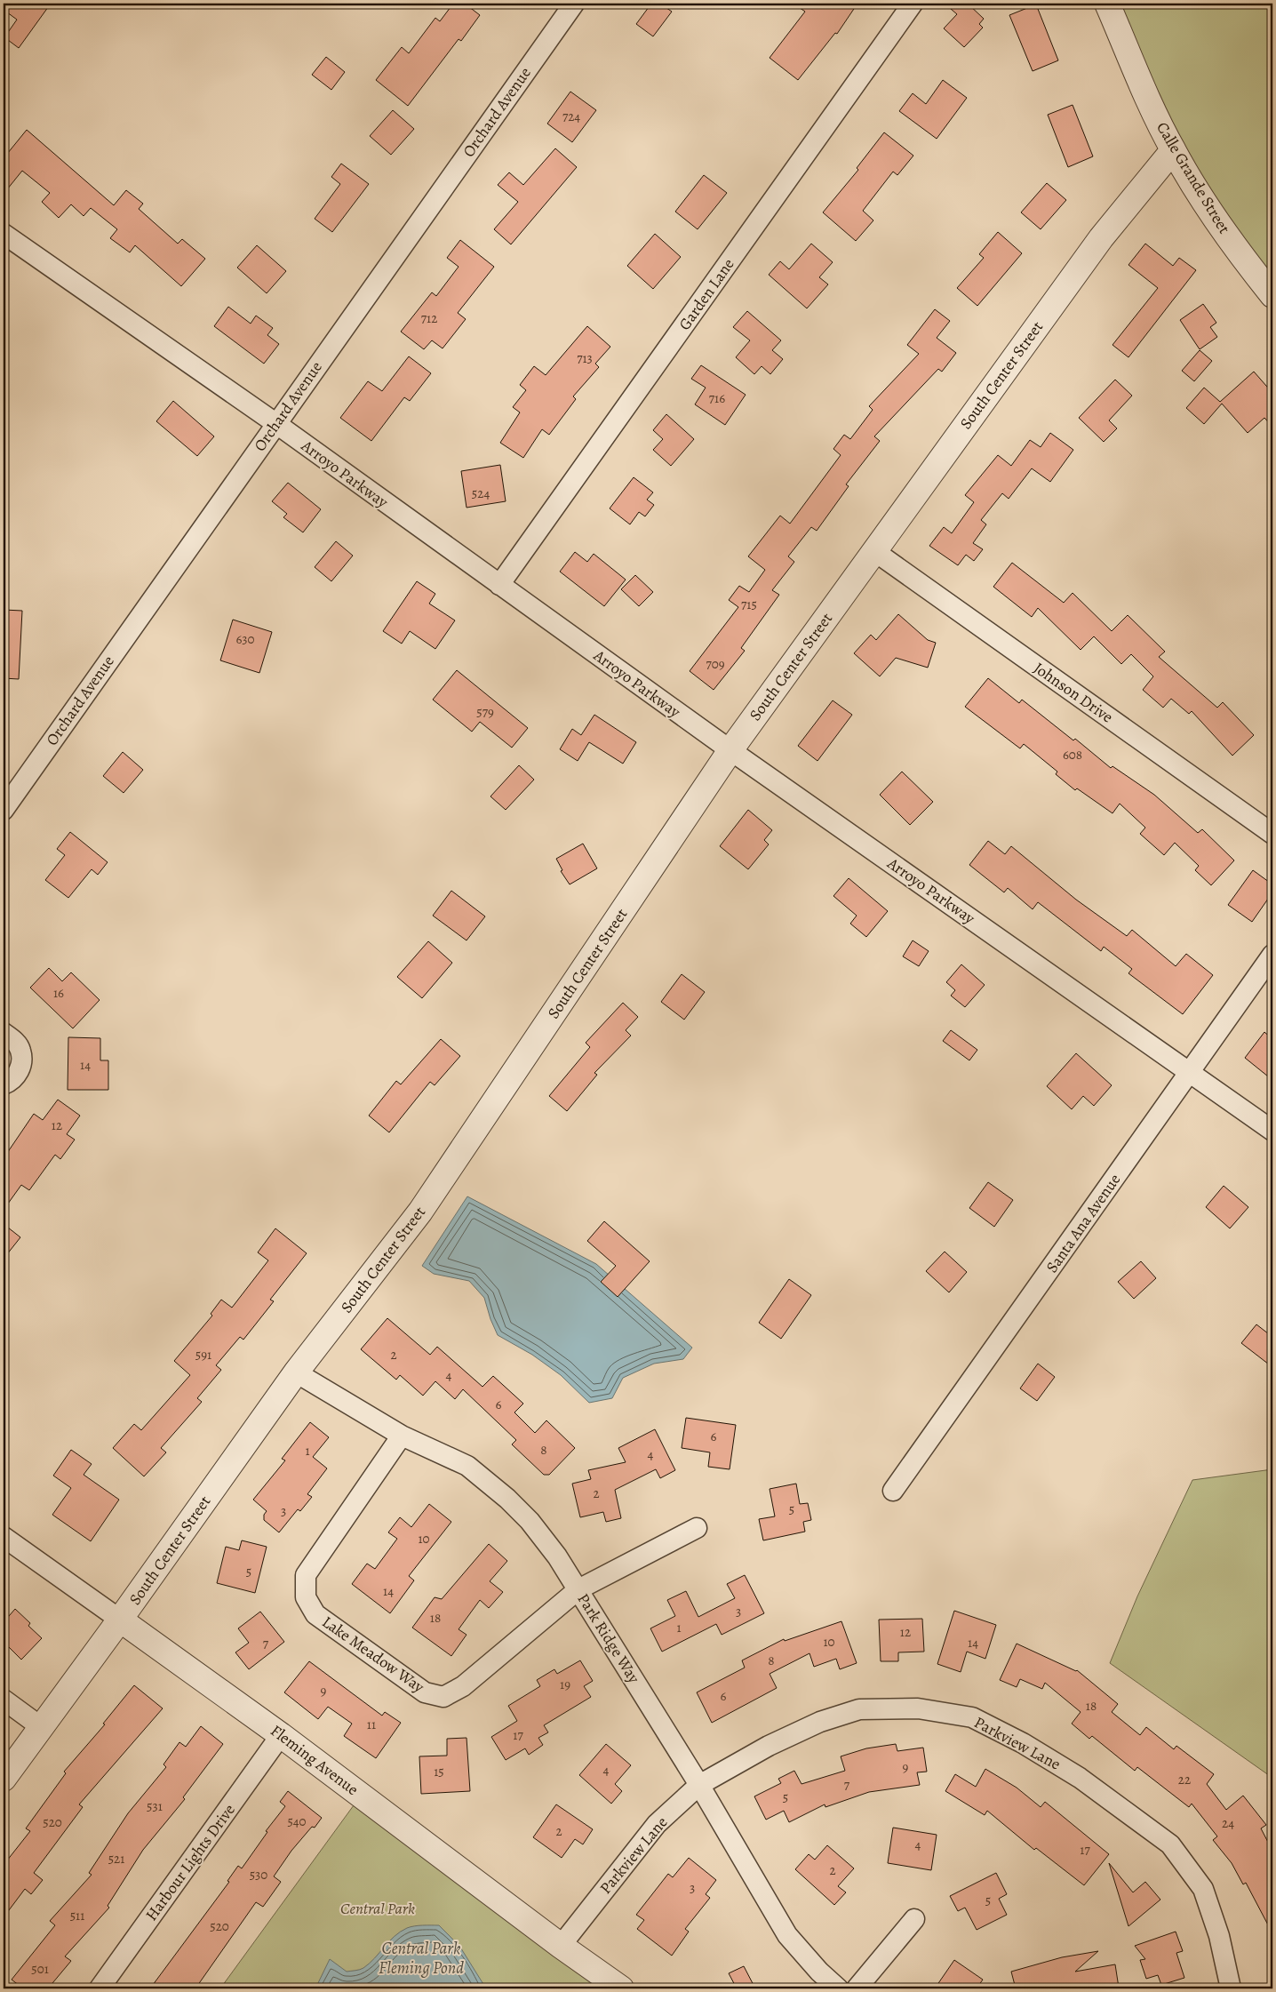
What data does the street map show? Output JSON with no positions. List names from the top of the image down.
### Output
{
  "streets": {
    "street": [
      "Orchard Avenue",
      "Calle Grande Street",
      "Garden Lane",
      "South Center Street",
      "Arroyo Parkway",
      "Johnson Drive",
      "Santa Ana Avenue",
      "Park Ridge Way",
      "Lake Meadow Way",
      "Parkview Lane",
      "Fleming Avenue",
      "Harbour Lights Drive"
    ]
  },
  "crossings": [
    ["Orchard Avenue", "Arroyo Parkway"],
    ["Calle Grande Street", "South Center Street"],
    ["Garden Lane", "Arroyo Parkway"],
    ["South Center Street", "Arroyo Parkway"],
    ["South Center Street", "Johnson Drive"],
    ["South Center Street", "Park Ridge Way"],
    ["South Center Street", "Fleming Avenue"],
    ["Arroyo Parkway", "Santa Ana Avenue"],
    ["Park Ridge Way", "Lake Meadow Way"],
    ["Park Ridge Way", "Parkview Lane"],
    ["Parkview Lane", "Fleming Avenue"],
    ["Fleming Avenue", "Harbour Lights Drive"]
  ],
  "water": ["Central Park Fleming Pond"],
  "parks": ["Central Park"],
  "house_numbers": [
    "724",
    "712",
    "713",
    "716",
    "524",
    "715",
    "630",
    "709",
    "579",
    "608",
    "16",
    "14",
    "12",
    "591",
    "2",
    "4",
    "6",
    "6",
    "8",
    "1",
    "4",
    "2",
    "5",
    "3",
    "10",
    "5",
    "14",
    "3",
    "18",
    "1",
    "12",
    "10",
    "14",
    "7",
    "8",
    "19",
    "9",
    "6",
    "18",
    "11",
    "17",
    "9",
    "4",
    "15",
    "22",
    "7",
    "5",
    "531",
    "540",
    "520",
    "24",
    "2",
    "4",
    "17",
    "521",
    "2",
    "530",
    "3",
    "5",
    "511",
    "520",
    "501"
  ]
}
